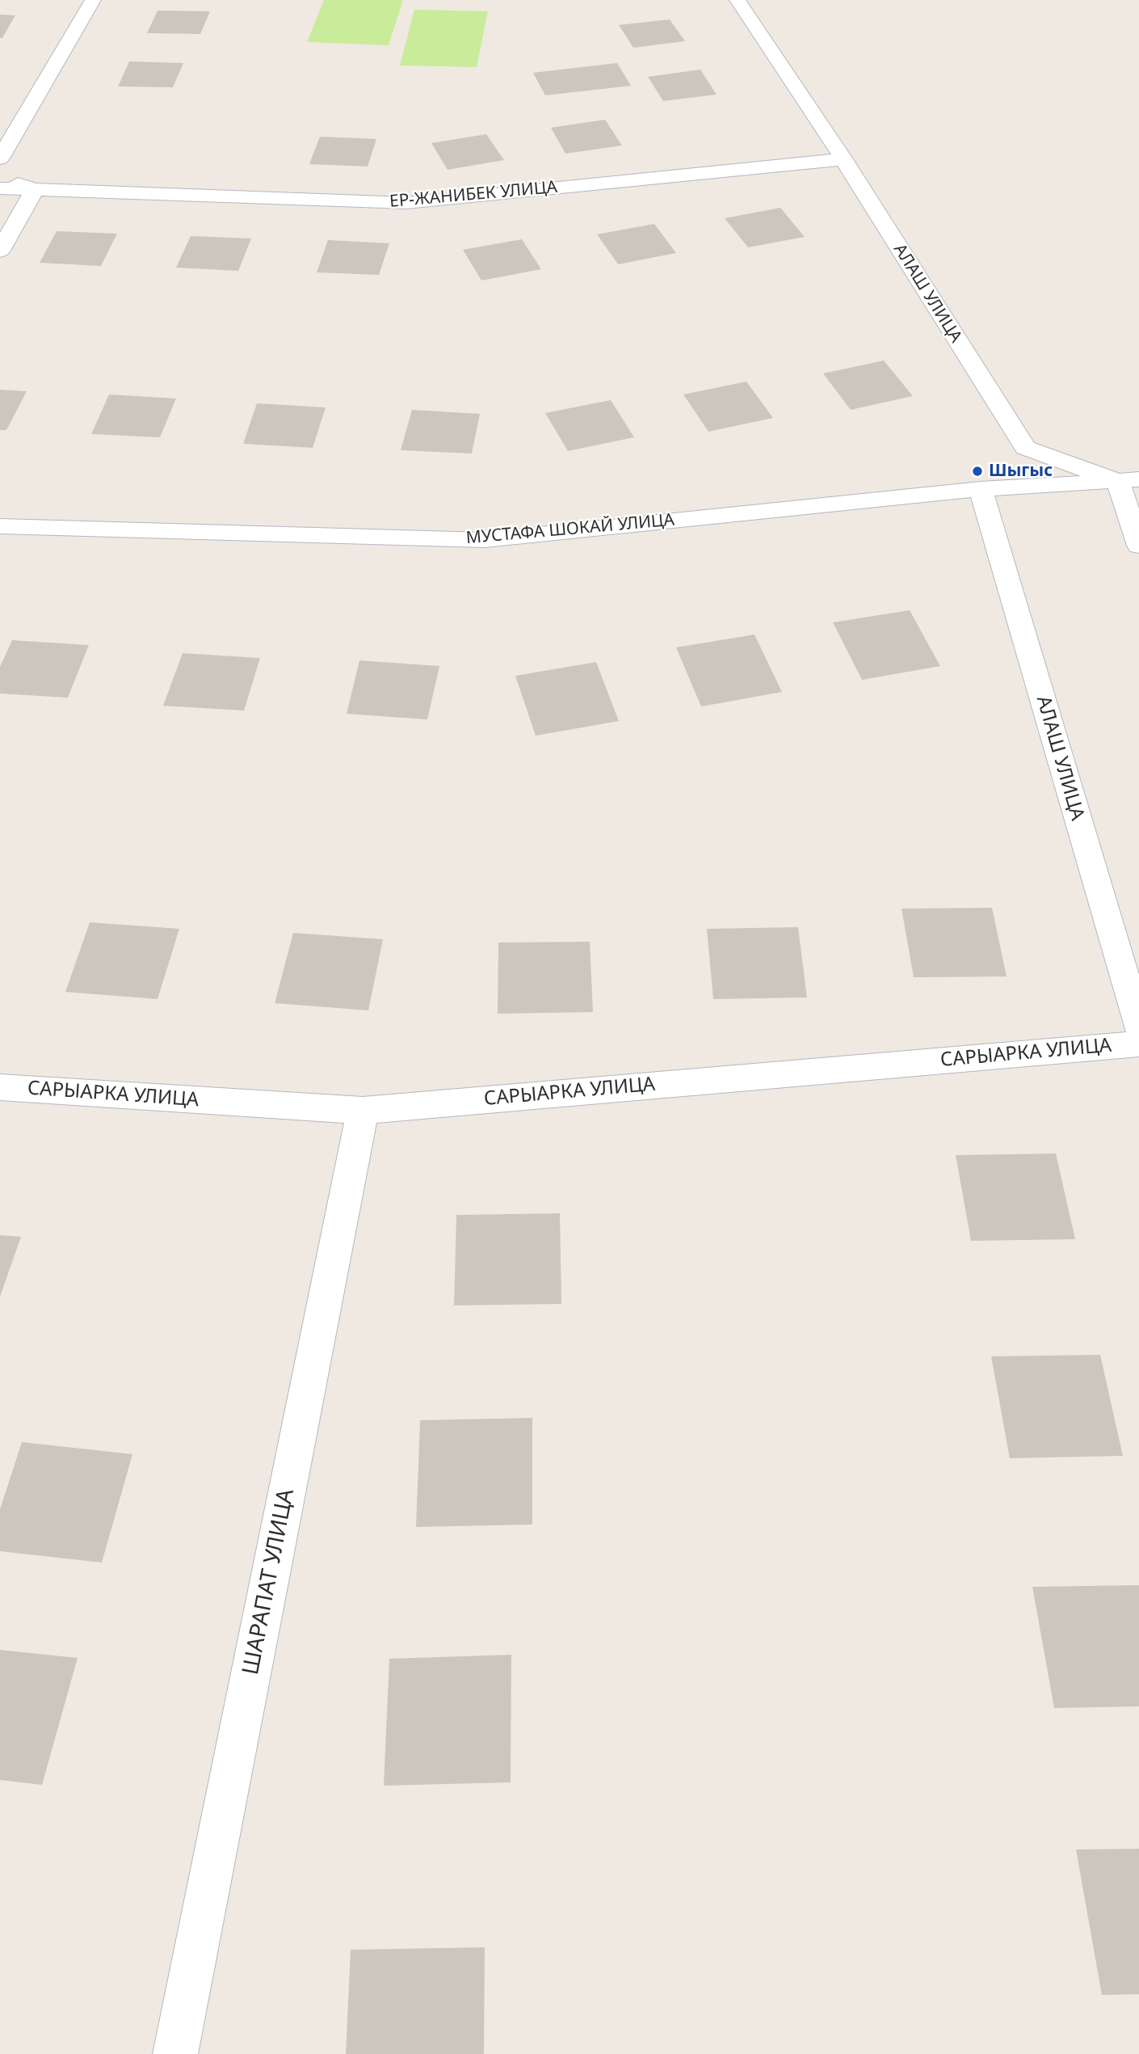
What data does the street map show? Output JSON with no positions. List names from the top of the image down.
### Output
{
  "streets": {
    "street": [
      "ЕР-ЖАНИБЕК УЛИЦА",
      "АЛАШ УЛИЦА",
      "МУСТАФА ШОКАЙ УЛИЦА",
      "САРЫАРКА УЛИЦА",
      "ШАРАПАТ УЛИЦА"
    ]
  },
  "crossings": [
    ["ЕР-ЖАНИБЕК УЛИЦА", "АЛАШ УЛИЦА"],
    ["АЛАШ УЛИЦА", "МУСТАФА ШОКАЙ УЛИЦА"],
    ["САРЫАРКА УЛИЦА", "ШАРАПАТ УЛИЦА"]
  ],
  "places": ["Шыгыс"]
}
